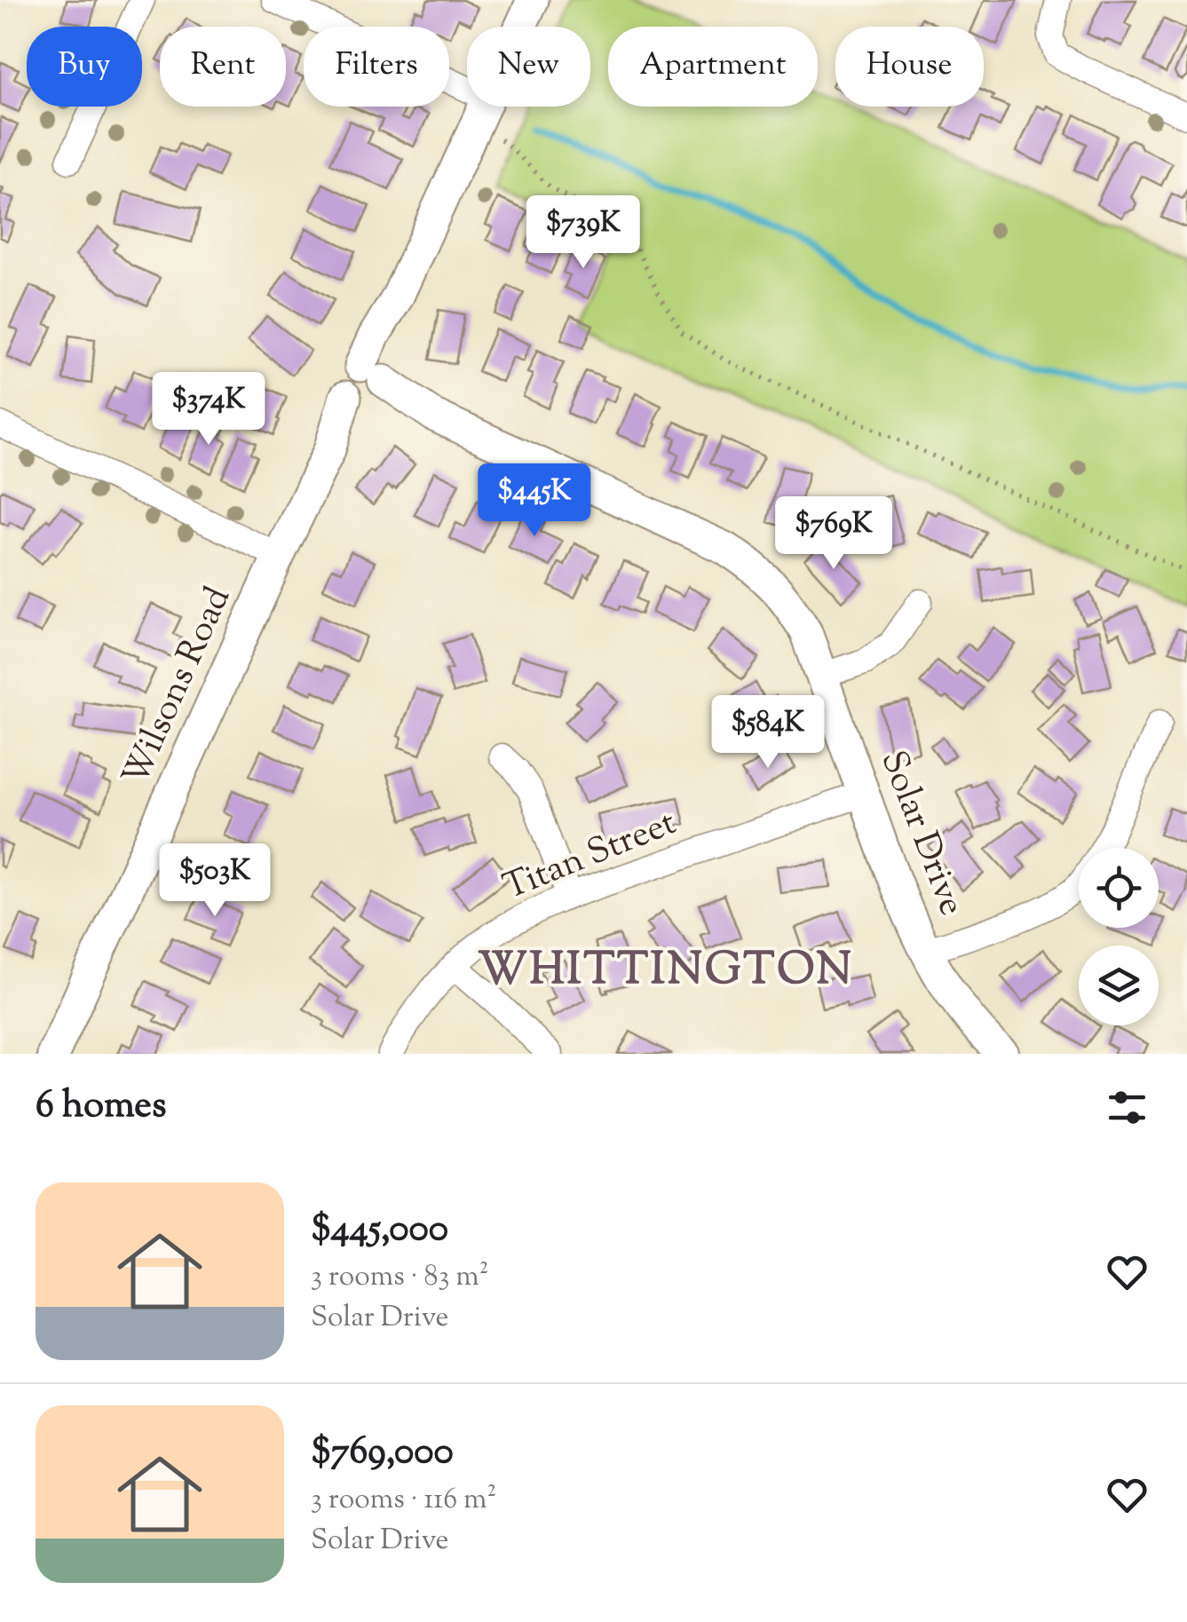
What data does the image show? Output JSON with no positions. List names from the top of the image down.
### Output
{
  "streets": {
    "street": ["Wilsons Road", "Solar Drive", "Titan Street"]
  },
  "crossings": [
    ["Wilsons Road", "Solar Drive"],
    ["Solar Drive", "Titan Street"]
  ],
  "districts": ["WHITTINGTON"],
  "page": {
    "chip": [
      "Buy",
      "Rent",
      "Filters",
      "New",
      "Apartment",
      "House"
    ],
    "price": [
      "$739K",
      "$374K",
      "$445K",
      "$769K",
      "$584K",
      "$503K"
    ],
    "heading": "6 homes",
    "list": [
      {
        "name": "$445,000",
        "note": "3 rooms · 83 m² · Solar Drive"
      },
      {
        "name": "$769,000",
        "note": "3 rooms · 116 m² · Solar Drive"
      }
    ]
  }
}
